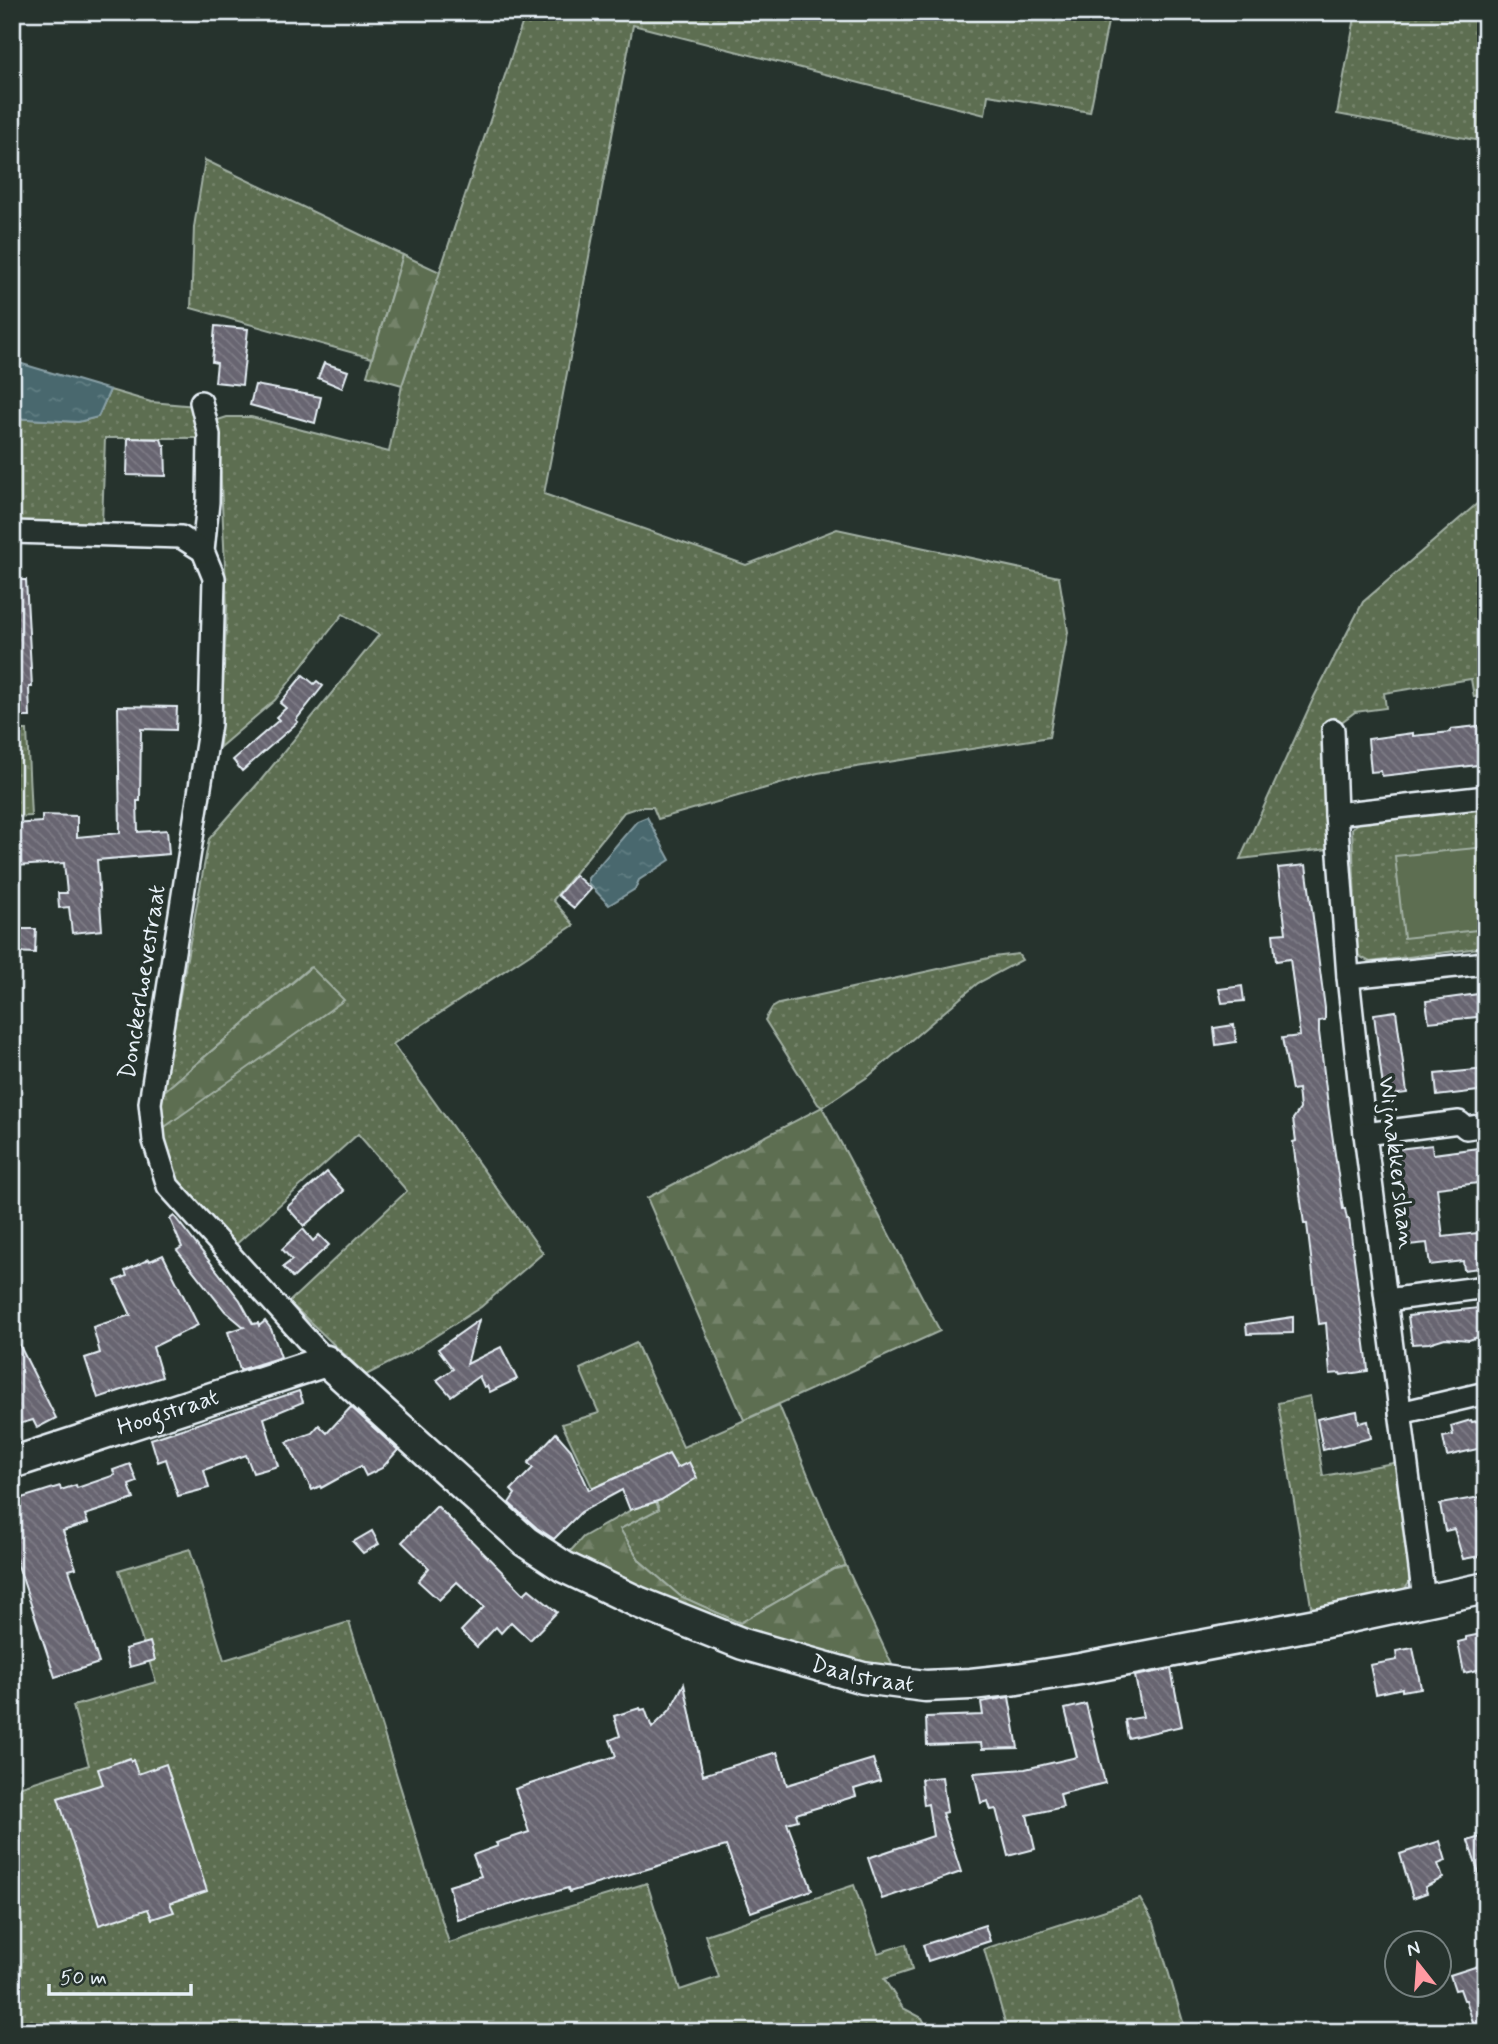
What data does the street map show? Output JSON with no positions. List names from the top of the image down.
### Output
{
  "streets": {
    "street": [
      "Donckerhoevestraat",
      "Wijnakkerslaan",
      "Hoogstraat",
      "Daalstraat"
    ]
  },
  "crossings": [
    ["Donckerhoevestraat", "Hoogstraat"],
    ["Donckerhoevestraat", "Daalstraat"],
    ["Wijnakkerslaan", "Daalstraat"],
    ["Hoogstraat", "Daalstraat"]
  ],
  "scale_bar": "50 m",
  "north": "top"
}
